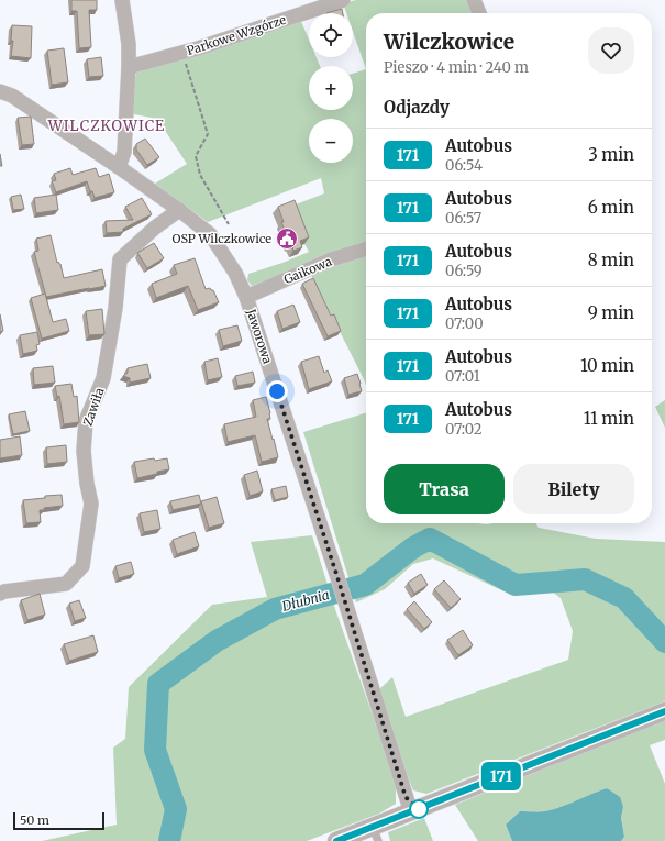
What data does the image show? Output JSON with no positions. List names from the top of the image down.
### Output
{
  "streets": {
    "street": [
      "Parkowe Wzgórze",
      "Gaikowa",
      "Jaworowa",
      "Zawiła"
    ]
  },
  "crossings": [
    ["Gaikowa", "Jaworowa"],
    ["Jaworowa", "Zawiła"]
  ],
  "districts": ["WILCZKOWICE"],
  "water": ["Dłubnia"],
  "places": {
    "public building": ["OSP Wilczkowice"]
  },
  "lines": ["bus line 171"],
  "scale_bar": "50 m",
  "page": {
    "on_map": "171",
    "map_buttons": ["+", "−"],
    "heading": [
      ["Wilczkowice", "Pieszo · 4 min · 240 m"],
      "Odjazdy"
    ],
    "list": [
      {
        "mark": "171",
        "name": "Autobus",
        "note": "06:54",
        "value": "3 min"
      },
      {
        "mark": "171",
        "name": "Autobus",
        "note": "06:57",
        "value": "6 min"
      },
      {
        "mark": "171",
        "name": "Autobus",
        "note": "06:59",
        "value": "8 min"
      },
      {
        "mark": "171",
        "name": "Autobus",
        "note": "07:00",
        "value": "9 min"
      },
      {
        "mark": "171",
        "name": "Autobus",
        "note": "07:01",
        "value": "10 min"
      },
      {
        "mark": "171",
        "name": "Autobus",
        "note": "07:02",
        "value": "11 min"
      }
    ],
    "buttons": ["Trasa", "Bilety"],
    "scale": "50 m"
  }
}
